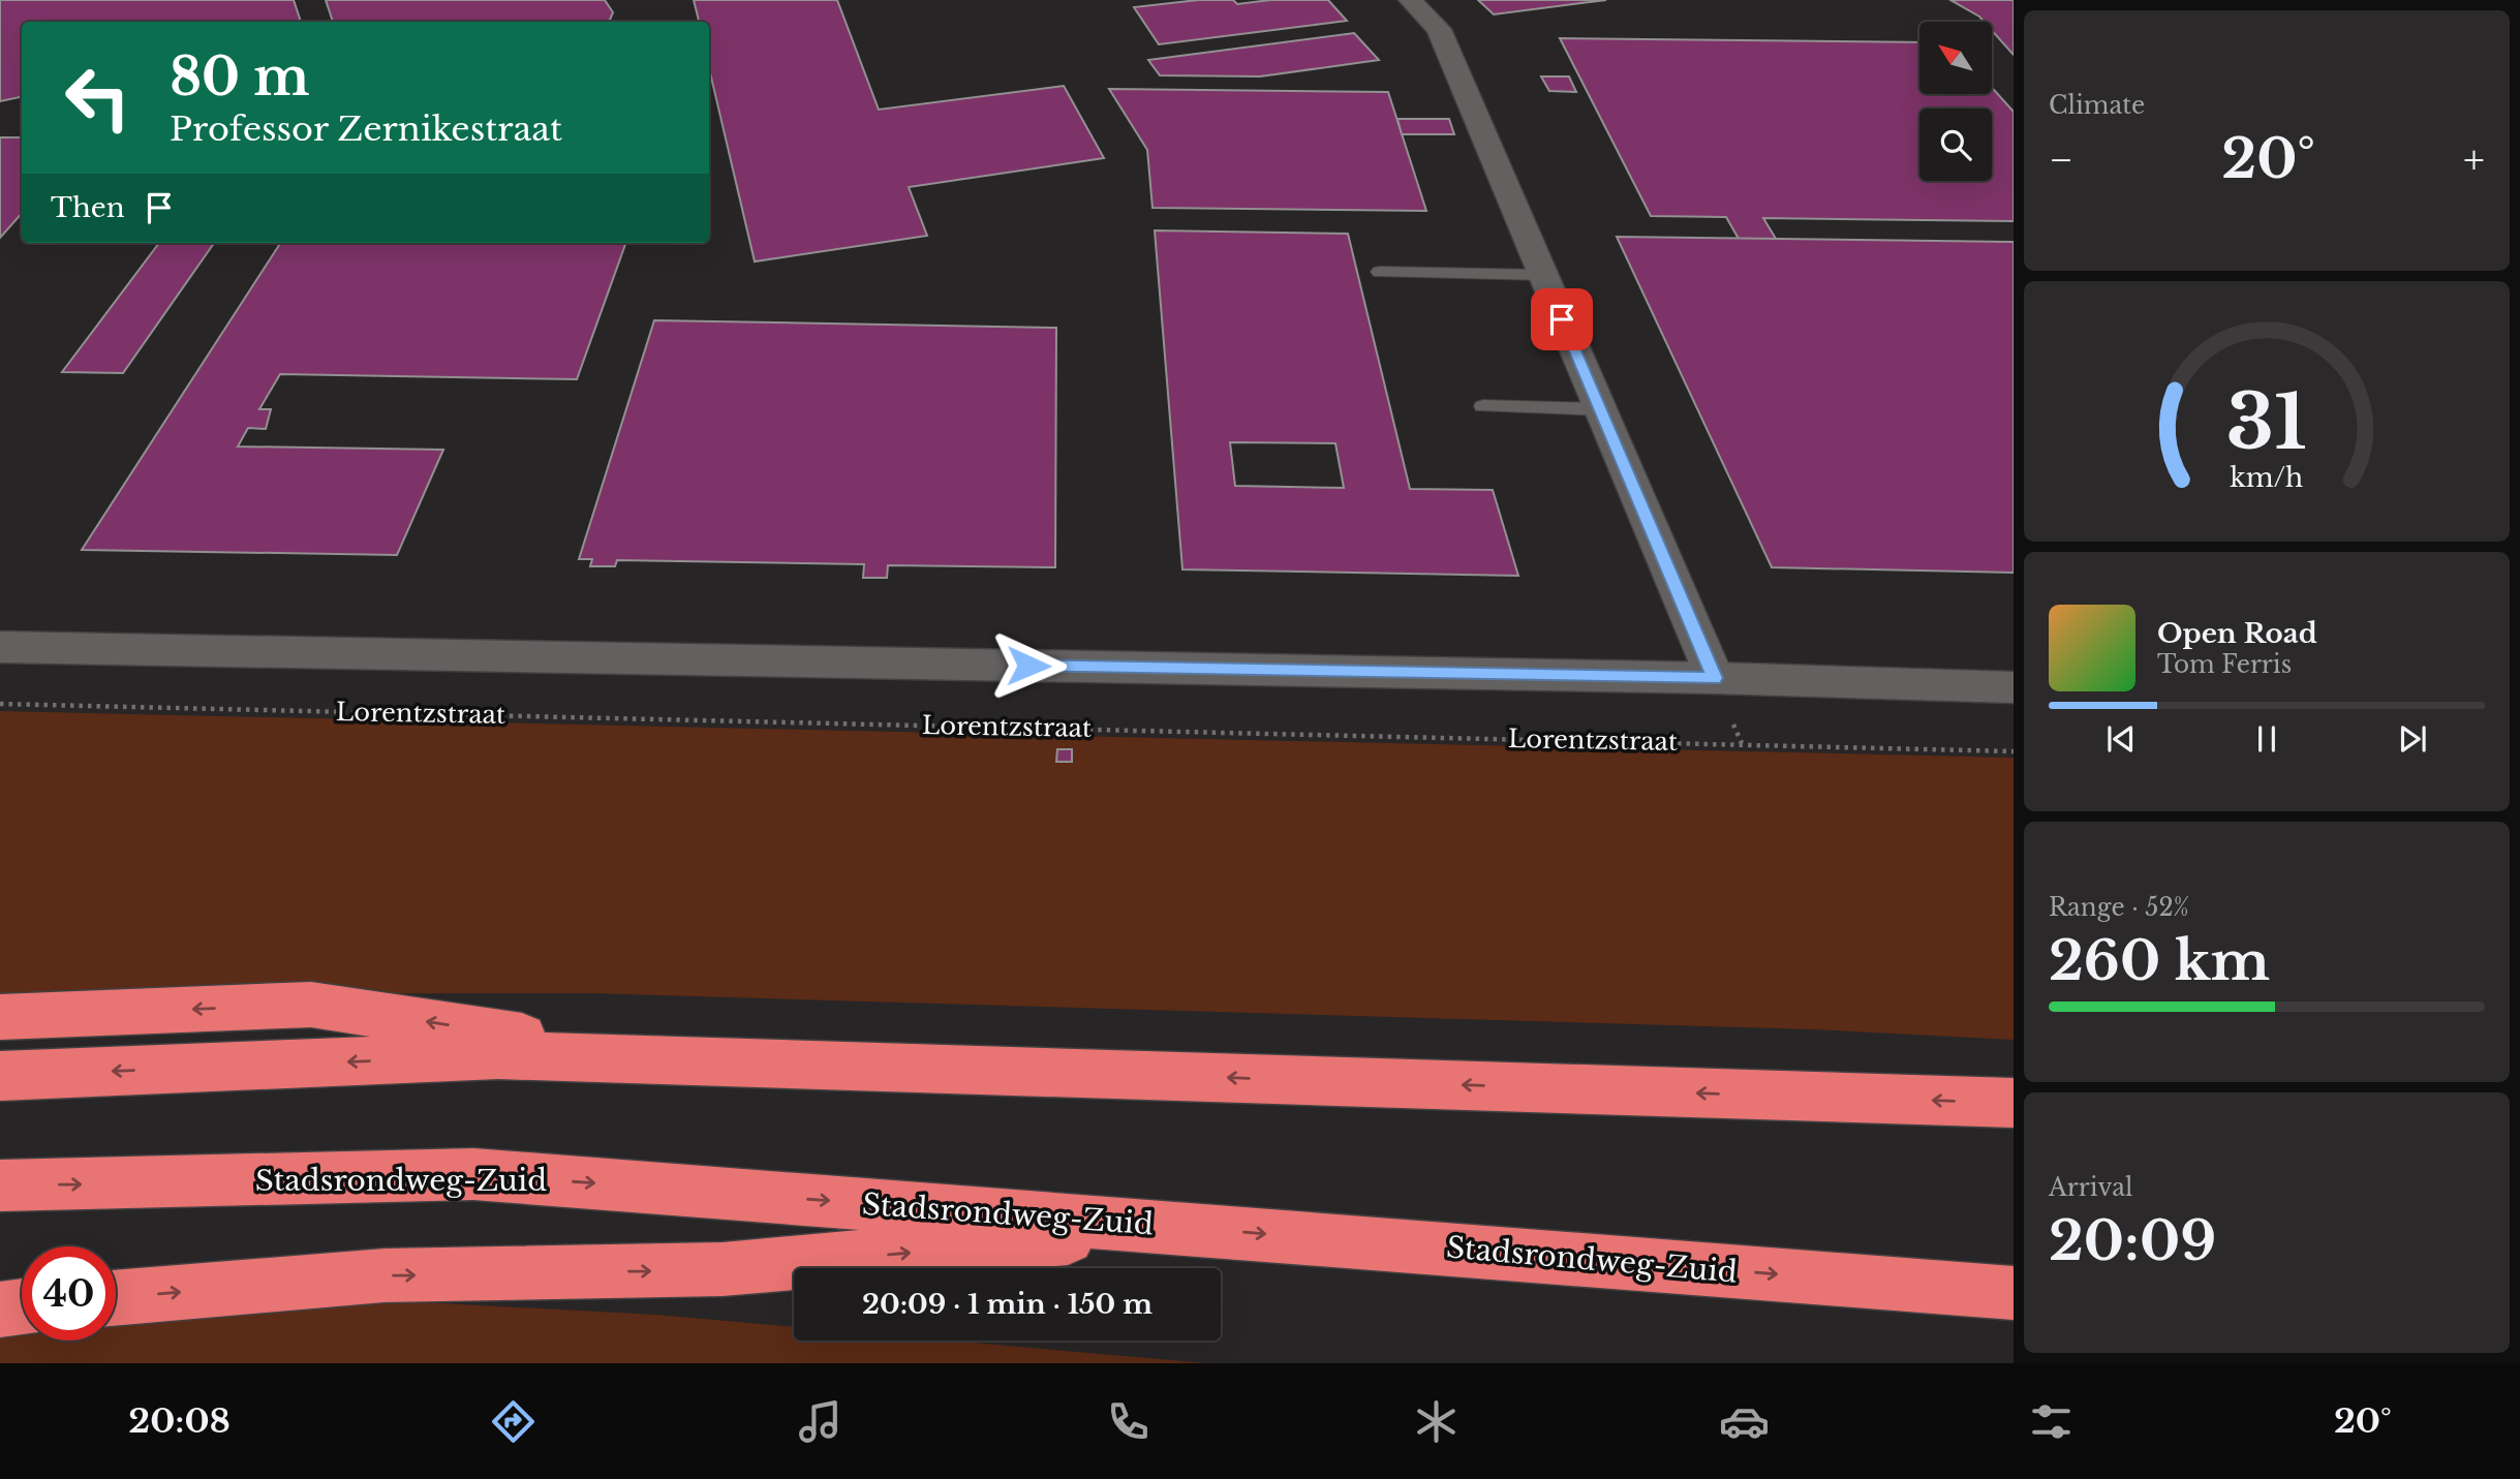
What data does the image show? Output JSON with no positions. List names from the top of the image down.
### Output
{
  "streets": {
    "highway": ["Stadsrondweg-Zuid"],
    "path": ["Lorentzstraat"]
  },
  "north": "top left",
  "page": {
    "tile": [
      "Climate",
      ["Range · 52%", "260 km"],
      ["Arrival", "20:09"]
    ],
    "turn": ["80 m", "Professor Zernikestraat"],
    "heat": ["−", "20°", "+"],
    "then": "Then",
    "song": ["Open Road", "Tom Ferris"],
    "limit": "40",
    "trip": "20:09 · 1 min · 150 m",
    "tabs": ["20:08", "20°"],
    "gauge": ["31", "km/h"]
  }
}
